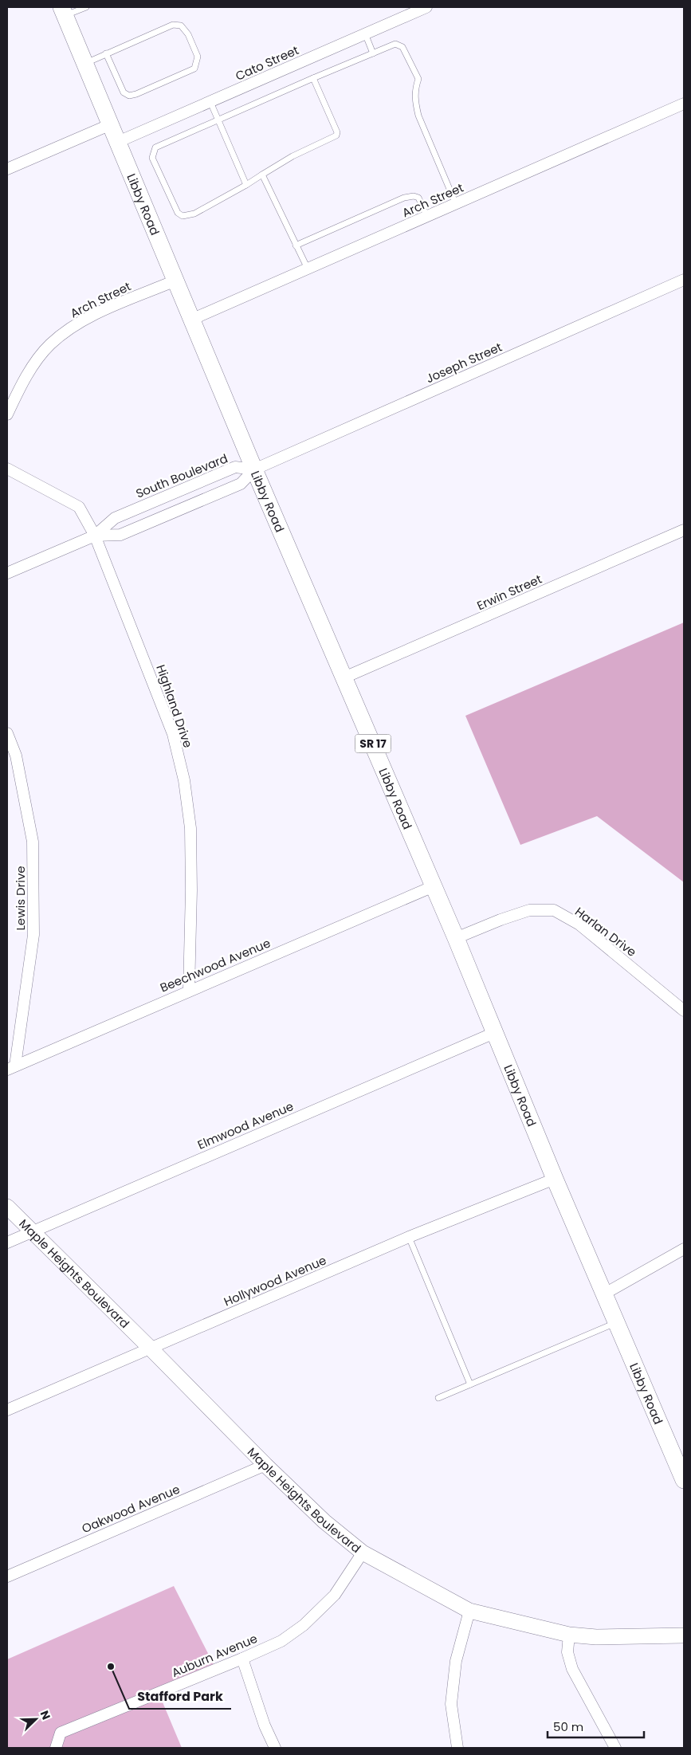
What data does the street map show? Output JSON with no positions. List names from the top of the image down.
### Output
{
  "streets": {
    "main road": ["Libby Road", "SR 17"],
    "street": [
      "Cato Street",
      "Arch Street",
      "Joseph Street",
      "South Boulevard",
      "Erwin Street",
      "Highland Drive",
      "Lewis Drive",
      "Harlan Drive",
      "Beechwood Avenue",
      "Elmwood Avenue",
      "Maple Heights Boulevard",
      "Hollywood Avenue",
      "Oakwood Avenue",
      "Auburn Avenue"
    ]
  },
  "crossings": [
    ["Cato Street", "Libby Road"],
    ["Arch Street", "Libby Road"],
    ["Libby Road", "Joseph Street"],
    ["Libby Road", "South Boulevard"],
    ["Libby Road", "Erwin Street"],
    ["Libby Road", "Harlan Drive"],
    ["Libby Road", "Beechwood Avenue"],
    ["Libby Road", "Elmwood Avenue"],
    ["Libby Road", "Hollywood Avenue"],
    ["Joseph Street", "South Boulevard"],
    ["South Boulevard", "Highland Drive"],
    ["Highland Drive", "Beechwood Avenue"],
    ["Lewis Drive", "Beechwood Avenue"],
    ["Elmwood Avenue", "Maple Heights Boulevard"],
    ["Maple Heights Boulevard", "Hollywood Avenue"],
    ["Maple Heights Boulevard", "Oakwood Avenue"],
    ["Maple Heights Boulevard", "Auburn Avenue"]
  ],
  "places": ["Stafford Park"],
  "scale_bar": "50 m",
  "north": "top right"
}
